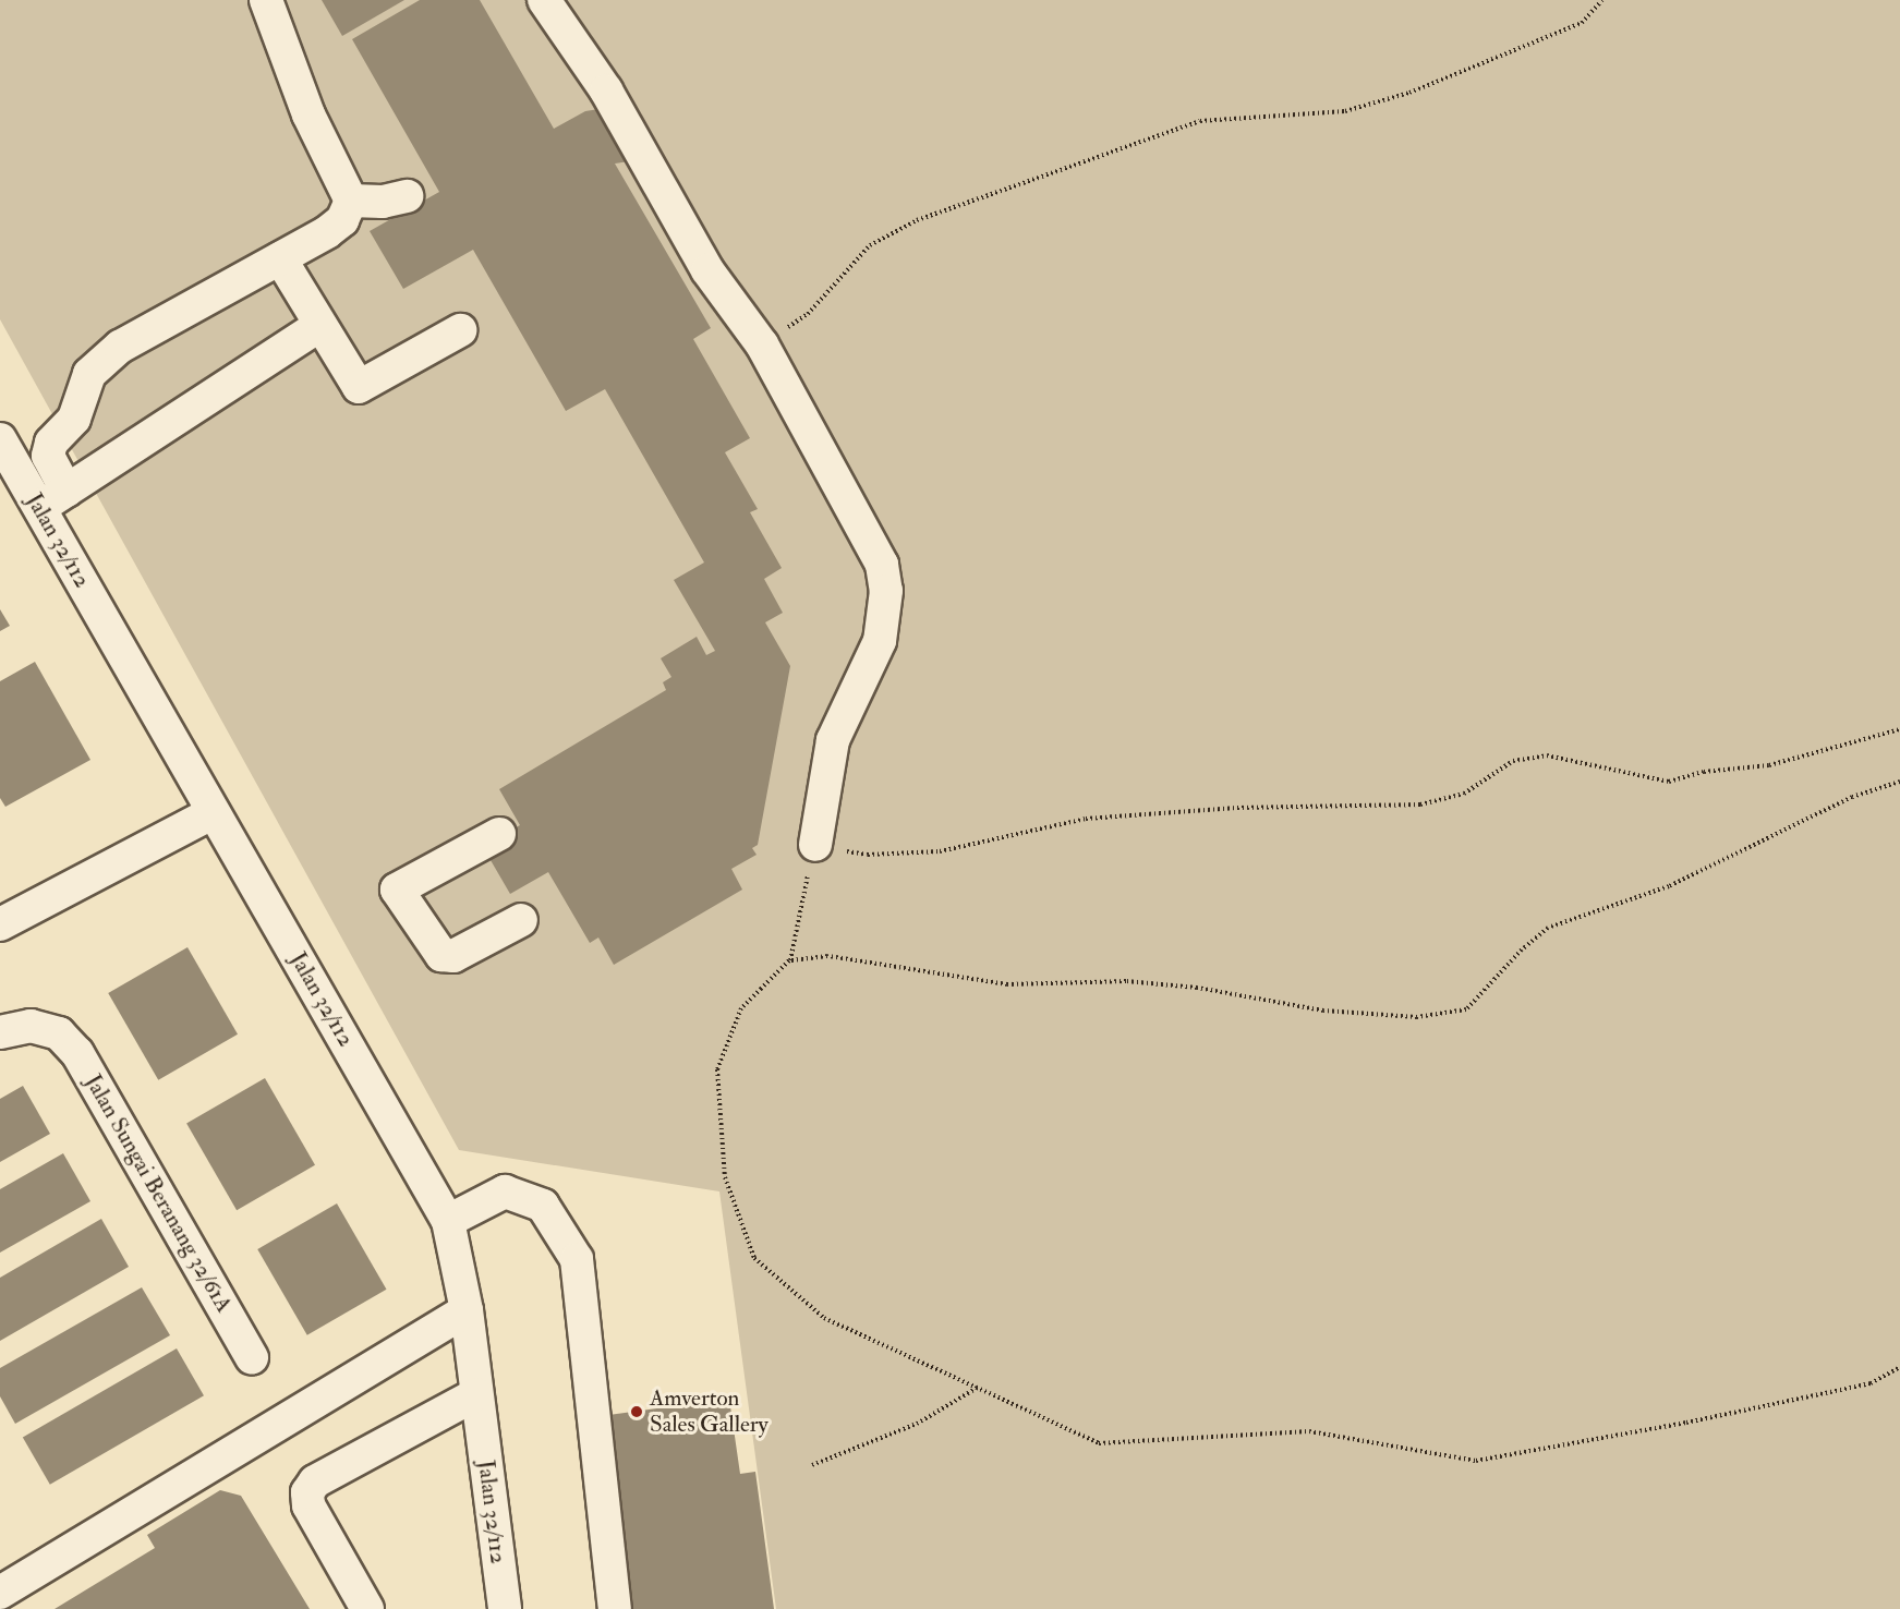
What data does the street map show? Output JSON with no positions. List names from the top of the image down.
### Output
{
  "streets": {
    "street": ["Jalan 32/112", "Jalan Sungai Beranang 32/61A"]
  },
  "places": ["Amverton Sales Gallery"]
}
